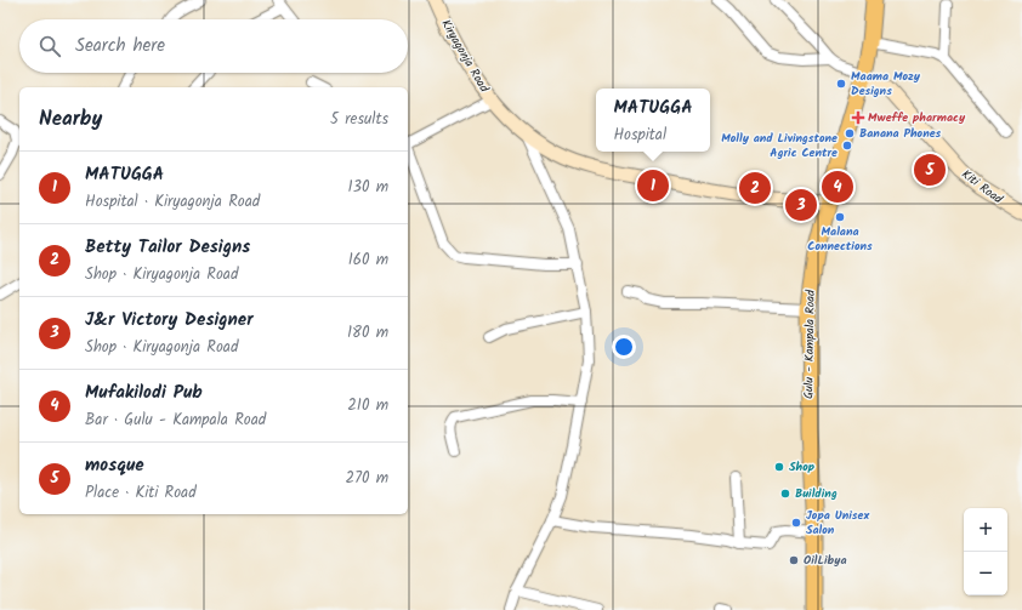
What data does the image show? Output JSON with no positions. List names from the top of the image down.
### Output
{
  "streets": {
    "main road": ["Gulu - Kampala Road"],
    "street": ["Kiryagonja Road", "Kiti Road"]
  },
  "crossings": [
    ["Kiryagonja Road", "Gulu - Kampala Road"],
    ["Kiti Road", "Gulu - Kampala Road"]
  ],
  "places": {
    "other": [
      "Maama Mozy Designs",
      "Banana Phones",
      "Molly and Livingstone Agric Centre",
      "Malana Connections",
      "Shop",
      "Building",
      "Jopa Unisex Salon",
      "OilLibya"
    ],
    "health": ["Mweffe pharmacy"]
  },
  "page": {
    "search": "Search here",
    "heading": ["Nearby", "5 results"],
    "popup": ["MATUGGA", "Hospital"],
    "list": [
      {
        "mark": "1",
        "name": "MATUGGA",
        "note": "Hospital · Kiryagonja Road",
        "value": "130 m"
      },
      {
        "mark": "2",
        "name": "Betty Tailor Designs",
        "note": "Shop · Kiryagonja Road",
        "value": "160 m"
      },
      {
        "mark": "3",
        "name": "J&r Victory Designer",
        "note": "Shop · Kiryagonja Road",
        "value": "180 m"
      },
      {
        "mark": "4",
        "name": "Mufakilodi Pub",
        "note": "Bar · Gulu - Kampala Road",
        "value": "210 m"
      },
      {
        "mark": "5",
        "name": "mosque",
        "note": "Place · Kiti Road",
        "value": "270 m"
      }
    ],
    "pins": [
      "5",
      "1",
      "4",
      "2",
      "3"
    ],
    "map_buttons": ["+", "−"]
  }
}
